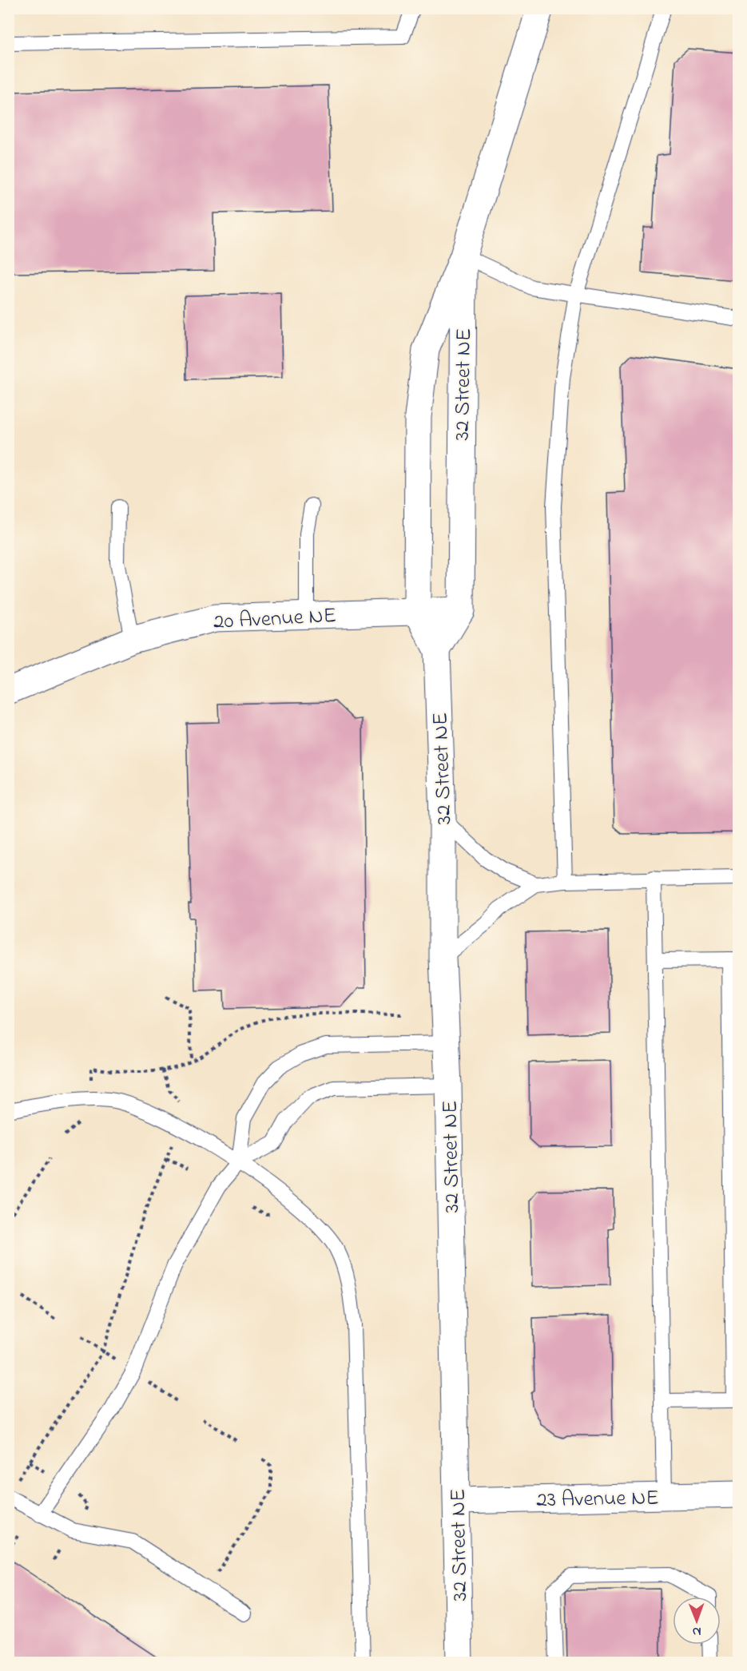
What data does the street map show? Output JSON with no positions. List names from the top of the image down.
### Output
{
  "streets": {
    "street": ["32 Street NE", "20 Avenue NE", "23 Avenue NE"]
  },
  "crossings": [
    ["32 Street NE", "20 Avenue NE"],
    ["32 Street NE", "23 Avenue NE"]
  ],
  "north": "bottom"
}
